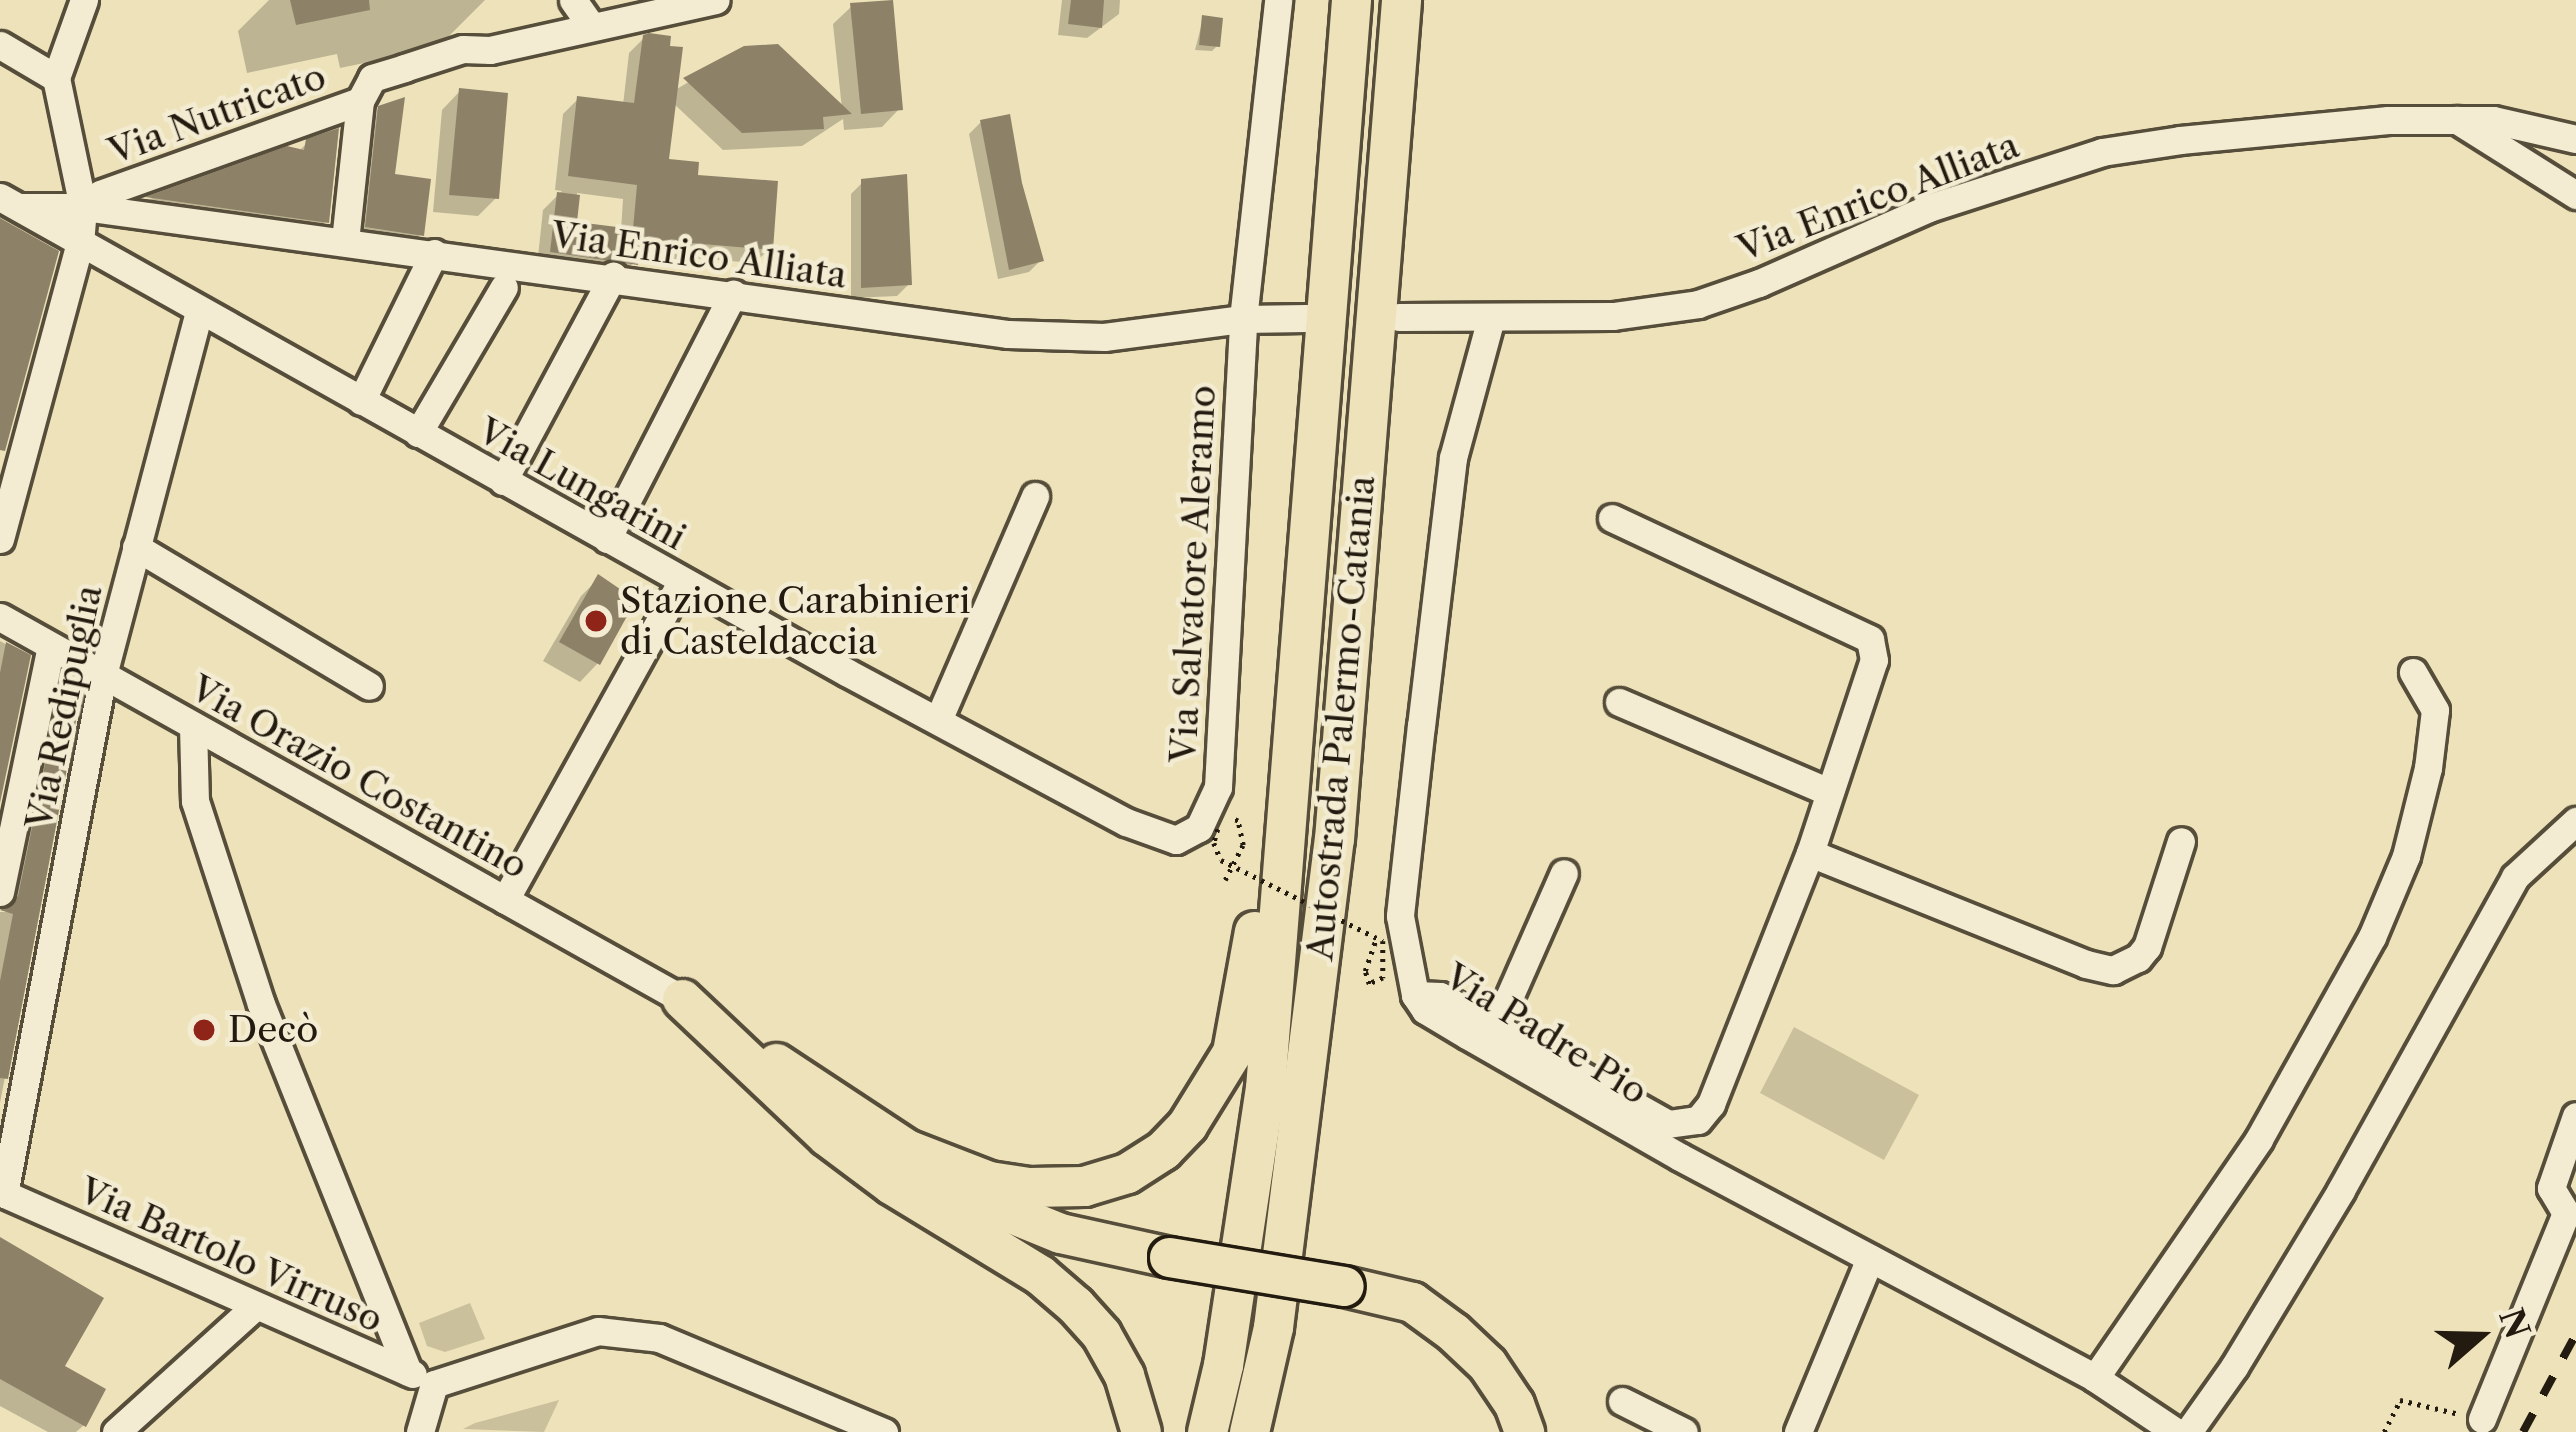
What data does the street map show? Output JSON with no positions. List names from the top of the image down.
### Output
{
  "streets": {
    "highway": ["Autostrada Palermo-Catania"],
    "street": [
      "Via Nutricato",
      "Via Enrico Alliata",
      "Via Lungarini",
      "Via Salvatore Aleramo",
      "Via Redipuglia",
      "Via Orazio Costantino",
      "Via Padre Pio",
      "Via Bartolo Virruso"
    ]
  },
  "crossings": [
    ["Via Nutricato", "Via Enrico Alliata"],
    ["Via Enrico Alliata", "Via Lungarini"],
    ["Via Enrico Alliata", "Via Salvatore Aleramo"],
    ["Via Enrico Alliata", "Via Padre Pio"],
    ["Via Lungarini", "Via Salvatore Aleramo"],
    ["Via Lungarini", "Via Redipuglia"],
    ["Via Redipuglia", "Via Orazio Costantino"],
    ["Via Redipuglia", "Via Bartolo Virruso"]
  ],
  "places": ["Stazione Carabinieri di Casteldaccia", "Decò"],
  "north": "right"
}
